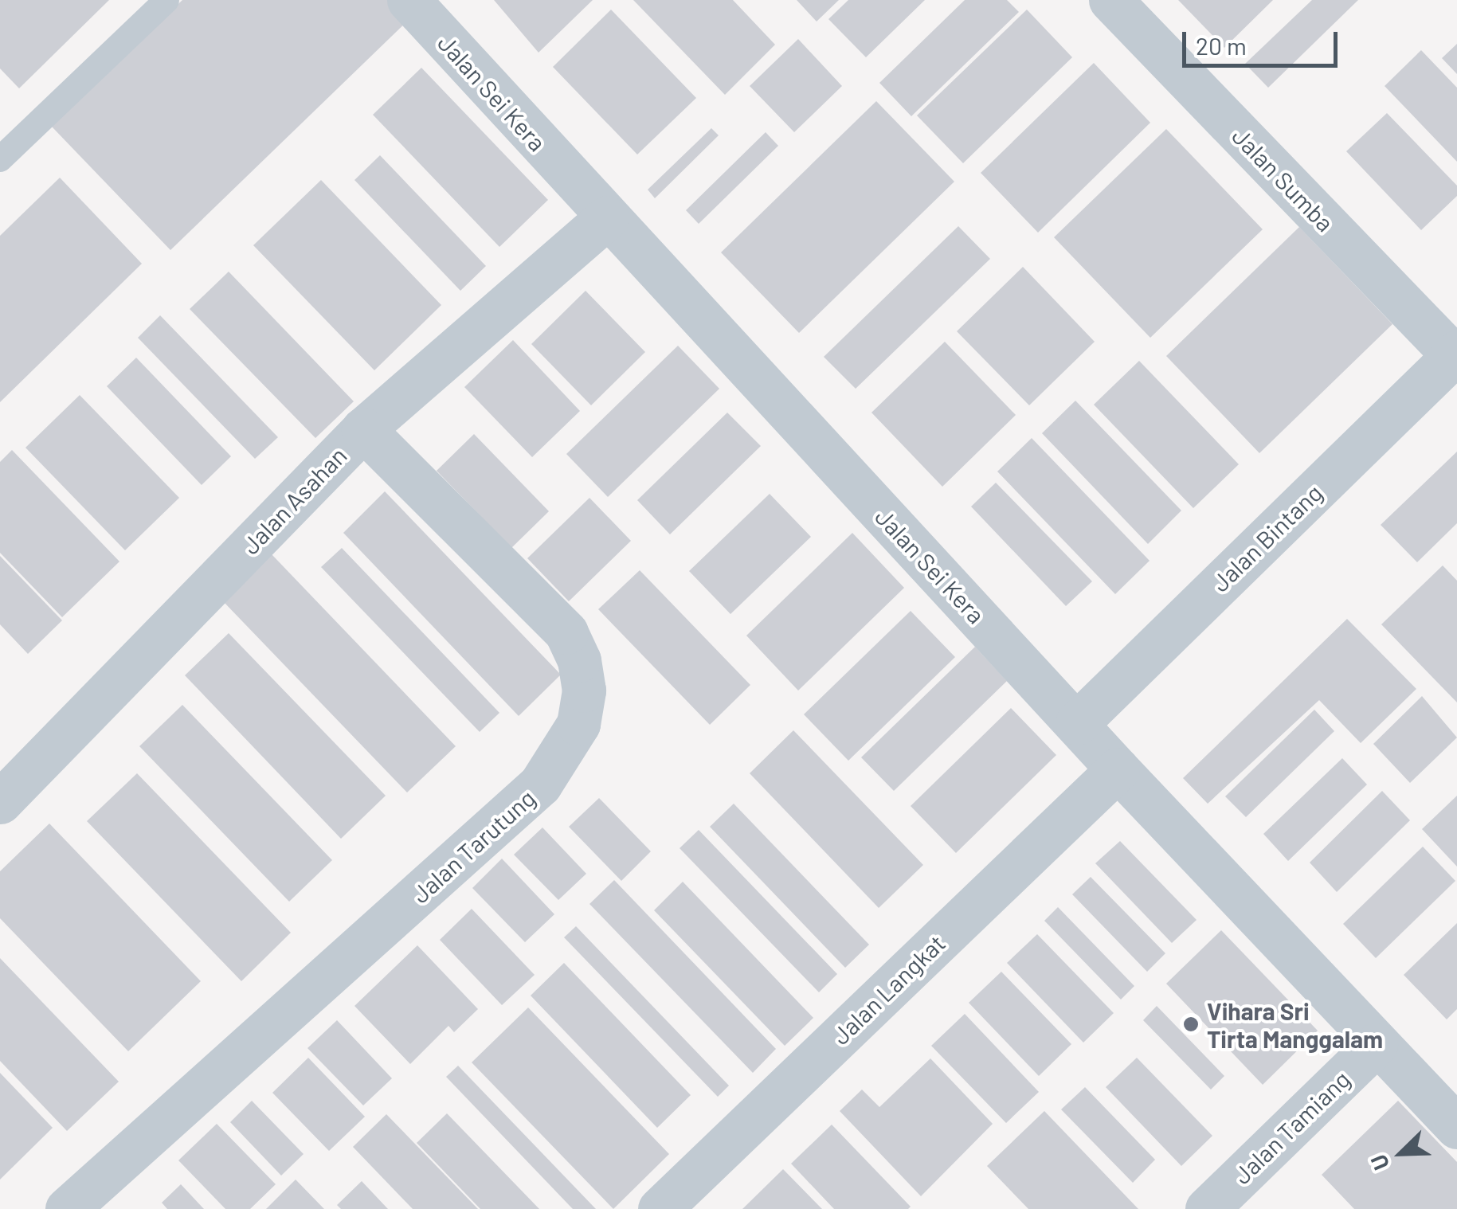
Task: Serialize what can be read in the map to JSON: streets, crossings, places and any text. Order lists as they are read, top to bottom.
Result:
{
  "streets": {
    "street": [
      "Jalan Sei Kera",
      "Jalan Sumba",
      "Jalan Asahan",
      "Jalan Bintang",
      "Jalan Tarutung",
      "Jalan Langkat",
      "Jalan Tamiang"
    ]
  },
  "crossings": [
    ["Jalan Sei Kera", "Jalan Asahan"],
    ["Jalan Sei Kera", "Jalan Bintang"],
    ["Jalan Sei Kera", "Jalan Langkat"],
    ["Jalan Sei Kera", "Jalan Tamiang"],
    ["Jalan Sumba", "Jalan Bintang"],
    ["Jalan Asahan", "Jalan Tarutung"]
  ],
  "places": ["Vihara Sri Tirta Manggalam"],
  "scale_bar": "20 m",
  "north": "bottom left"
}
